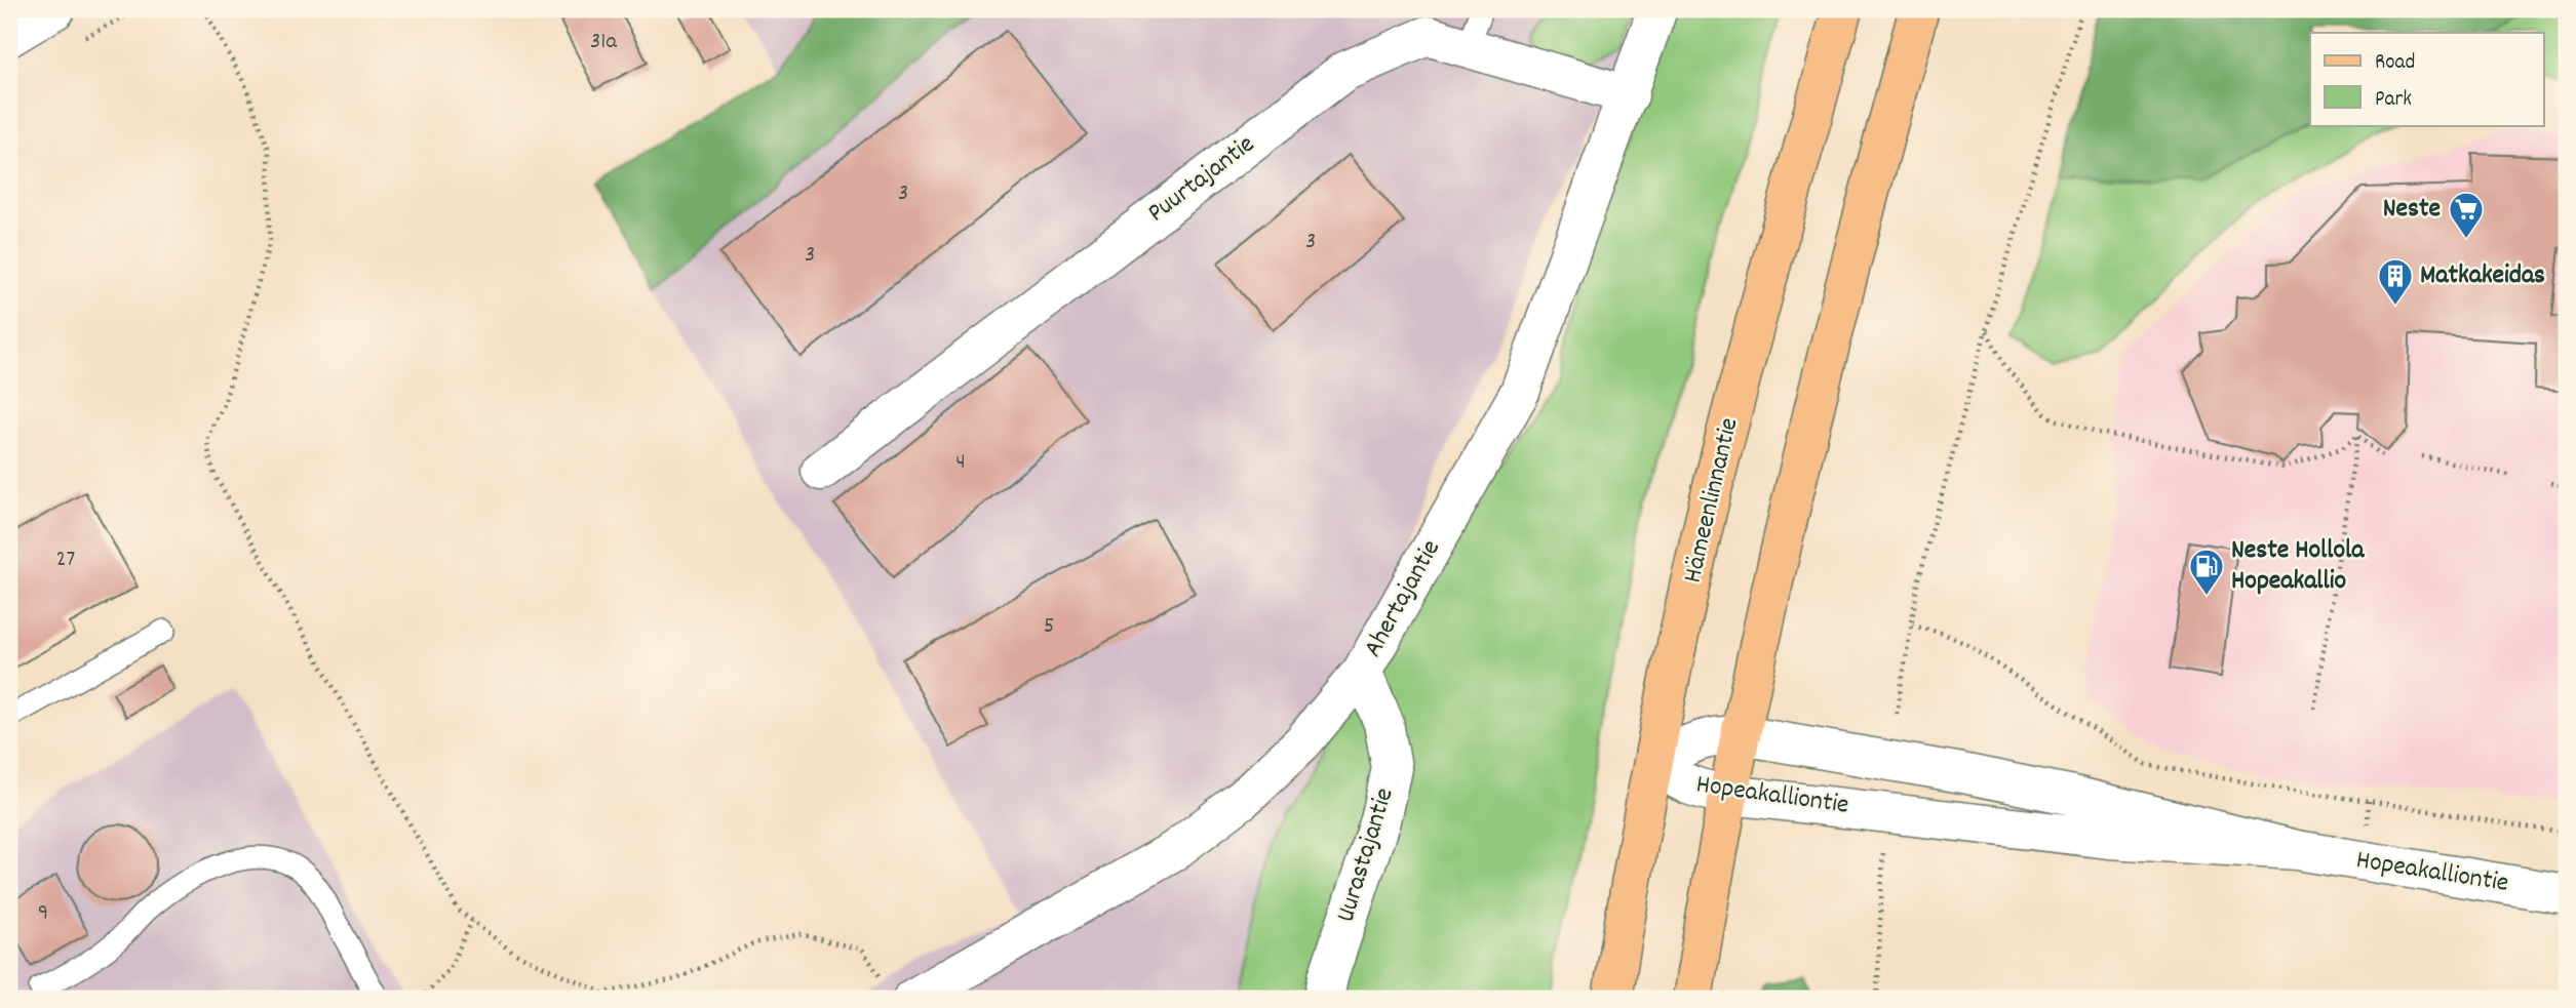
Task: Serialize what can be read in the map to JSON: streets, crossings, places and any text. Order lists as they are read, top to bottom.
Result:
{
  "streets": {
    "main road": ["Hämeenlinnantie"],
    "street": [
      "Puurtajantie",
      "Ahertajantie",
      "Hopeakalliontie",
      "Uurastajantie"
    ]
  },
  "crossings": [
    ["Puurtajantie", "Ahertajantie"],
    ["Hämeenlinnantie", "Hopeakalliontie"],
    ["Ahertajantie", "Uurastajantie"]
  ],
  "places": {
    "supermarket": ["Neste"],
    "building": ["Matkakeidas"],
    "fuel station": ["Neste Hollola Hopeakallio"]
  },
  "house_numbers": [
    "31a",
    "3",
    "3",
    "3",
    "4",
    "27",
    "5",
    "9"
  ],
  "legend": ["Road", "Park"]
}
